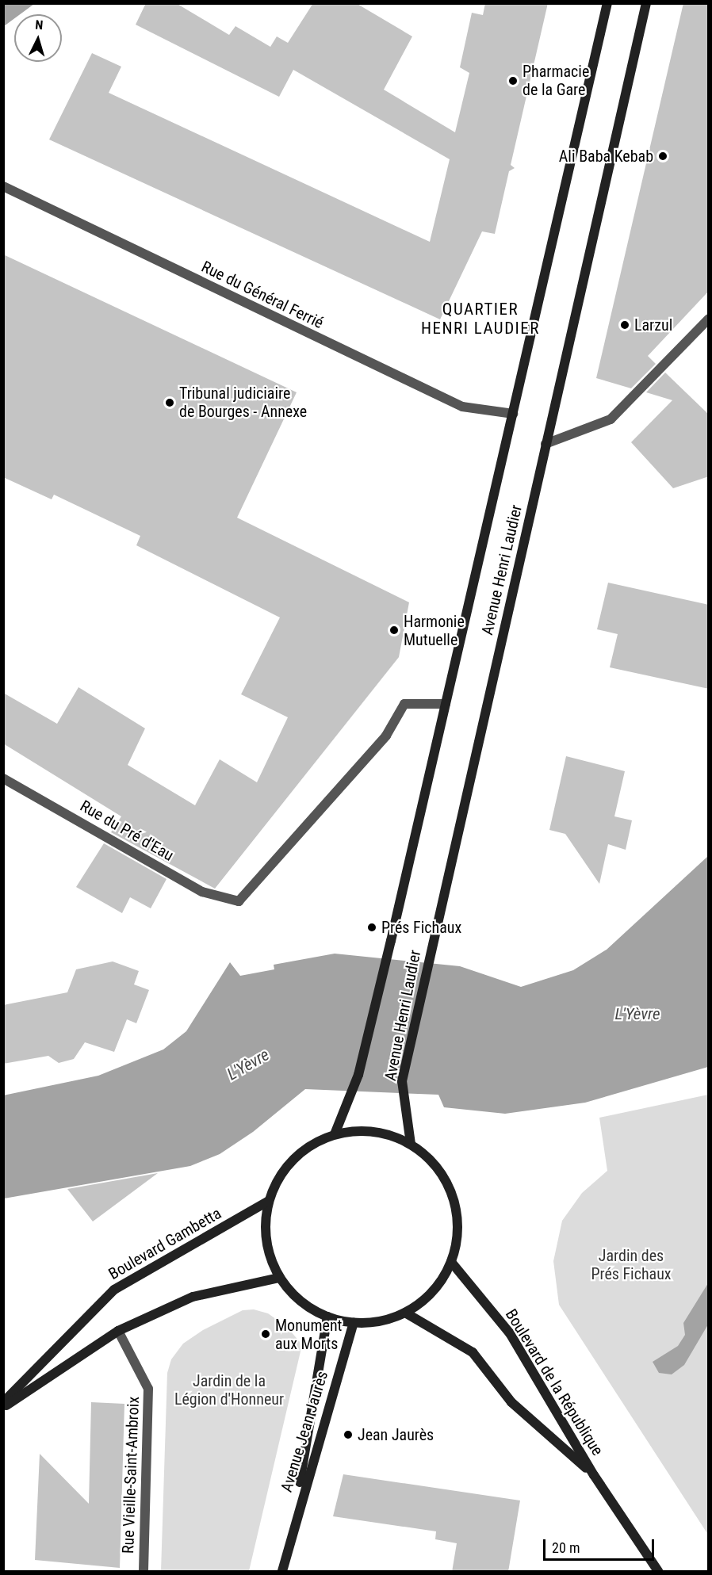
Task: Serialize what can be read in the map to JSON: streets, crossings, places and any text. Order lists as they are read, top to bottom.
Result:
{
  "streets": {
    "main road": [
      "Avenue Henri Laudier",
      "Boulevard Gambetta",
      "Boulevard de la République",
      "Avenue Jean Jaurès"
    ],
    "street": ["Rue du Général Ferrié", "Rue du Pré d'Eau", "Rue Vieille-Saint-Ambroix"]
  },
  "crossings": [
    ["Rue du Général Ferrié", "Avenue Henri Laudier"],
    ["Avenue Henri Laudier", "Rue du Pré d'Eau"]
  ],
  "districts": ["QUARTIER HENRI LAUDIER"],
  "water": ["L'Yèvre"],
  "parks": ["Jardin des Prés Fichaux", "Jardin de la Légion d'Honneur"],
  "places": [
    "Pharmacie de la Gare",
    "Ali Baba Kebab",
    "Larzul",
    "Tribunal judiciaire de Bourges - Annexe",
    "Harmonie Mutuelle",
    "Prés Fichaux",
    "Monument aux Morts",
    "Jean Jaurès"
  ],
  "scale_bar": "20 m",
  "north": "top"
}
